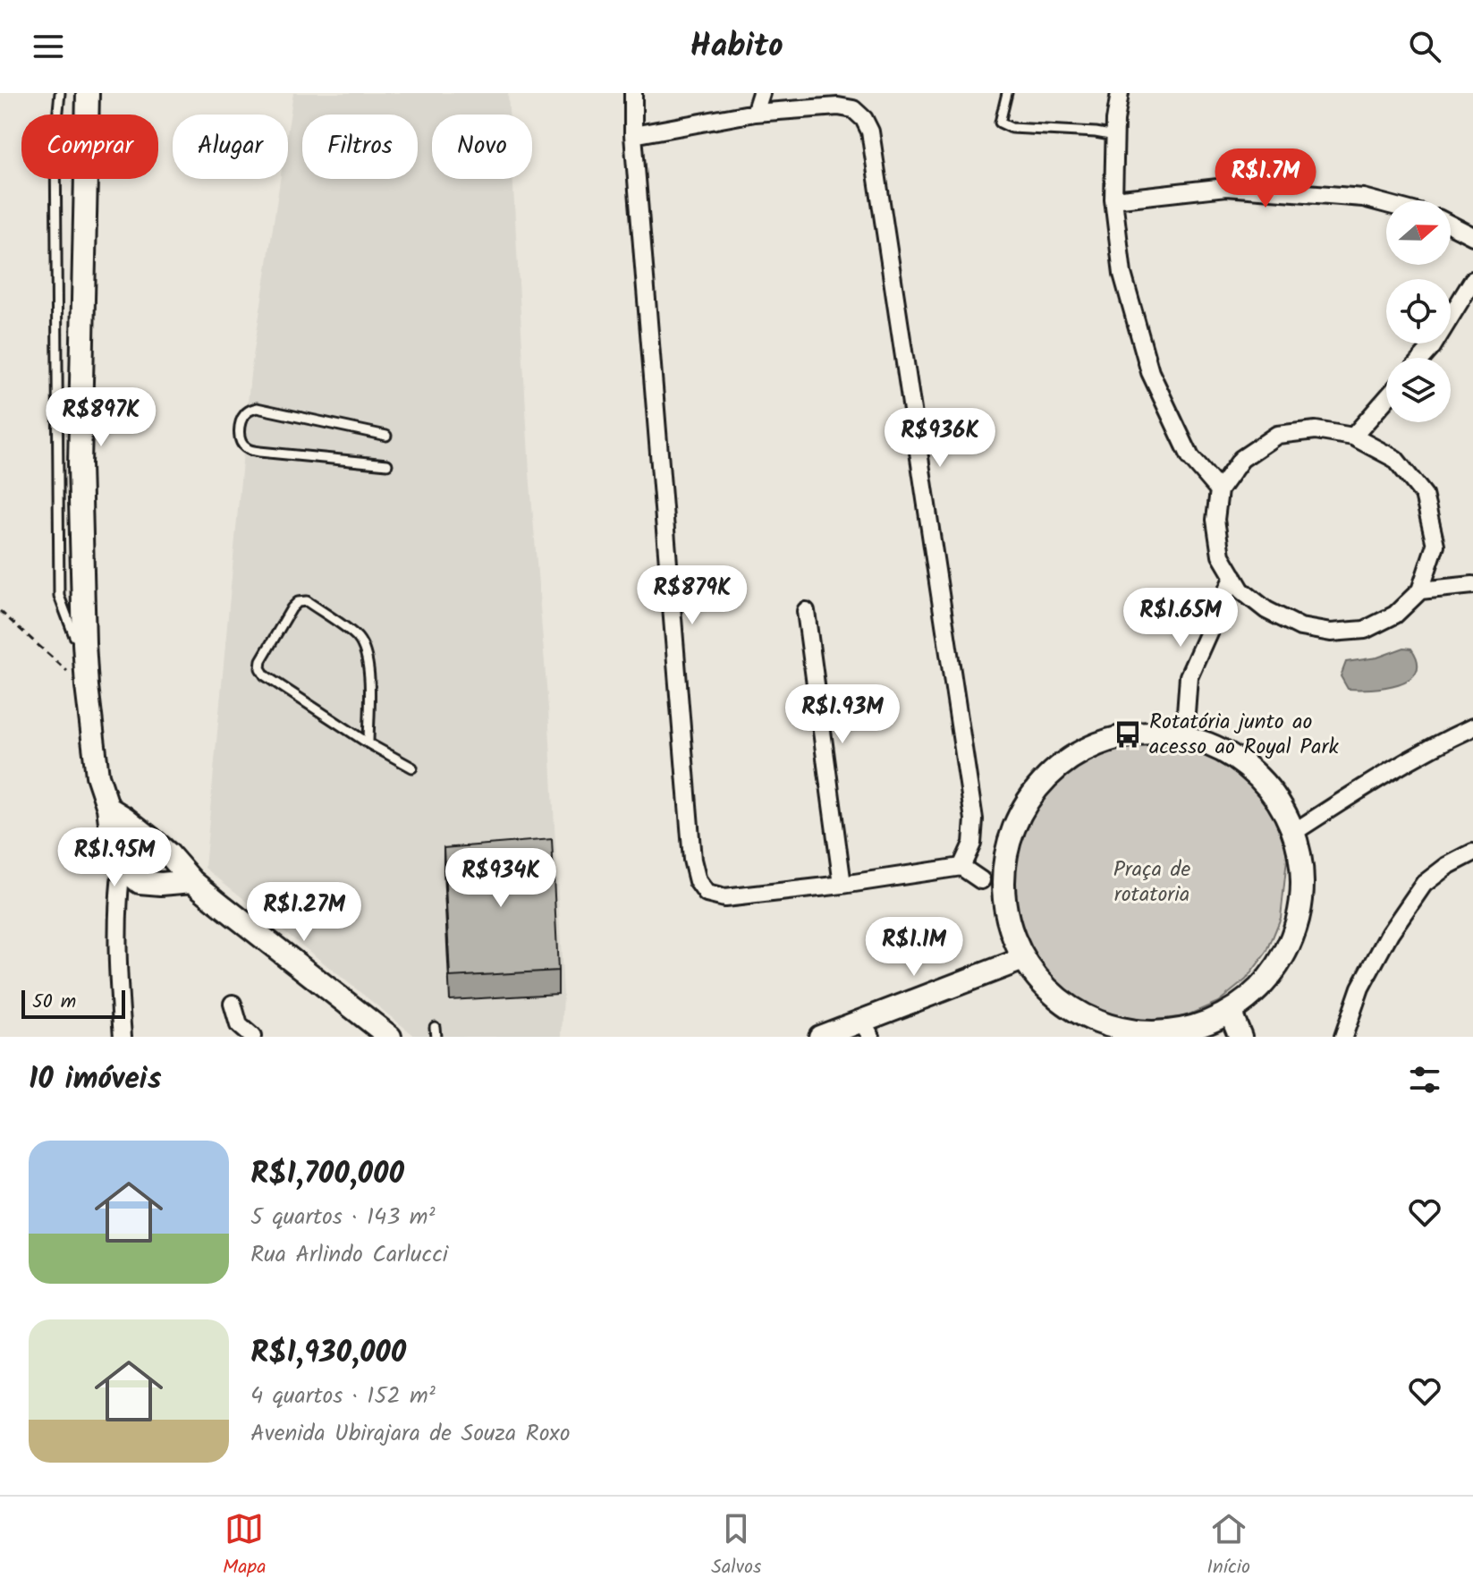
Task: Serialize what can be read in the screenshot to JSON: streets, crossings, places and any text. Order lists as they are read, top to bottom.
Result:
{
  "parks": ["Praça de rotatoria"],
  "places": {
    "bus stop": ["Rotatória junto ao acesso ao Royal Park"]
  },
  "scale_bar": "50 m",
  "north": "right",
  "page": {
    "header": "Habito",
    "chip": [
      "Comprar",
      "Alugar",
      "Filtros",
      "Novo"
    ],
    "price": [
      "R$1.7M",
      "R$897K",
      "R$936K",
      "R$879K",
      "R$1.65M",
      "R$1.93M",
      "R$1.95M",
      "R$934K",
      "R$1.27M",
      "R$1.1M"
    ],
    "scale": "50 m",
    "heading": "10 imóveis",
    "list": [
      {
        "name": "R$1,700,000",
        "note": "5 quartos · 143 m² · Rua Arlindo Carlucci"
      },
      {
        "name": "R$1,930,000",
        "note": "4 quartos · 152 m² · Avenida Ubirajara de Souza Roxo"
      }
    ],
    "tabs": ["Mapa", "Salvos", "Início"]
  }
}
